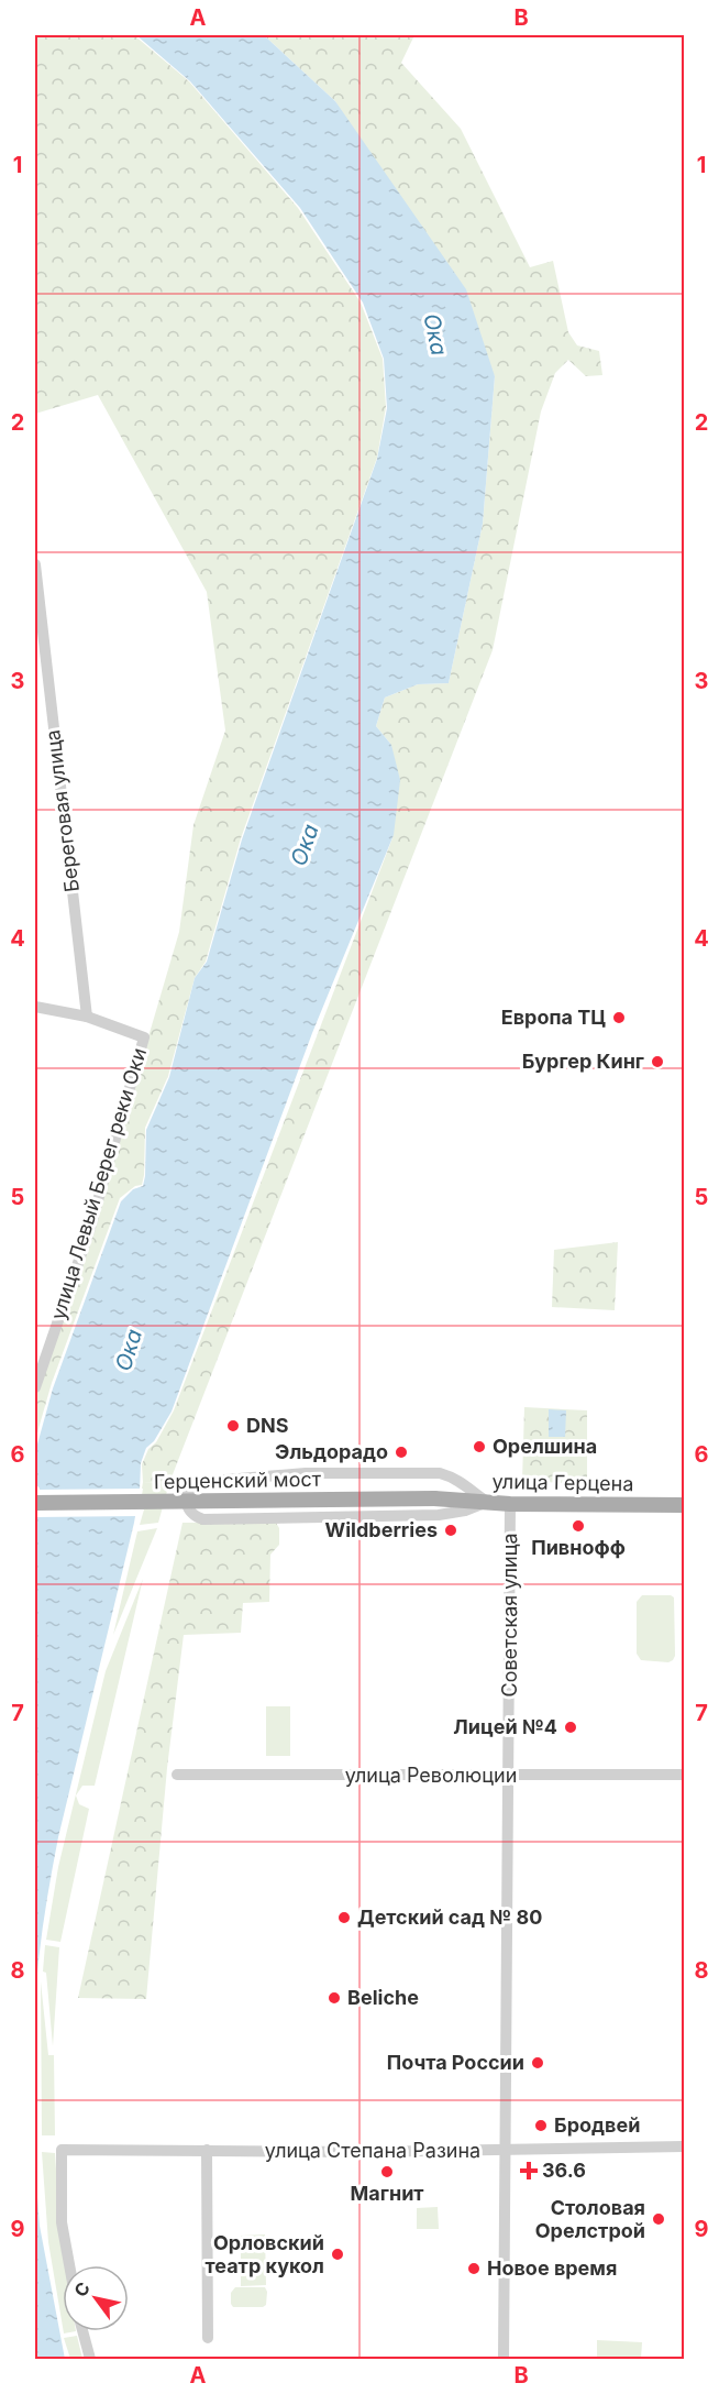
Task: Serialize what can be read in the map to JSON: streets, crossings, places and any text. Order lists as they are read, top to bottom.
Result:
{
  "streets": {
    "main road": ["Герценский мост", "улица Герцена"],
    "street": [
      "Береговая улица",
      "улица Левый Берег реки Оки",
      "Советская улица",
      "улица Революции",
      "улица Степана Разина"
    ]
  },
  "crossings": [
    ["Береговая улица", "улица Левый Берег реки Оки"],
    ["Герценский мост", "улица Герцена"],
    ["улица Герцена", "Советская улица"],
    ["Советская улица", "улица Революции"],
    ["Советская улица", "улица Степана Разина"]
  ],
  "water": ["Ока"],
  "places": {
    "other": [
      "Европа ТЦ",
      "Бургер Кинг",
      "DNS",
      "Орелшина",
      "Эльдорадо",
      "Пивнофф",
      "Wildberries",
      "Лицей №4",
      "Детский сад № 80",
      "Beliche",
      "Почта России",
      "Бродвей",
      "Магнит",
      "Столовая Орелстрой",
      "Орловский театр кукол",
      "Новое время"
    ],
    "health": ["36.6"]
  },
  "north": "top left",
  "grid": {
    "columns": ["A", "B"],
    "rows": [
      "1",
      "2",
      "3",
      "4",
      "5",
      "6",
      "7",
      "8",
      "9"
    ]
  }
}
